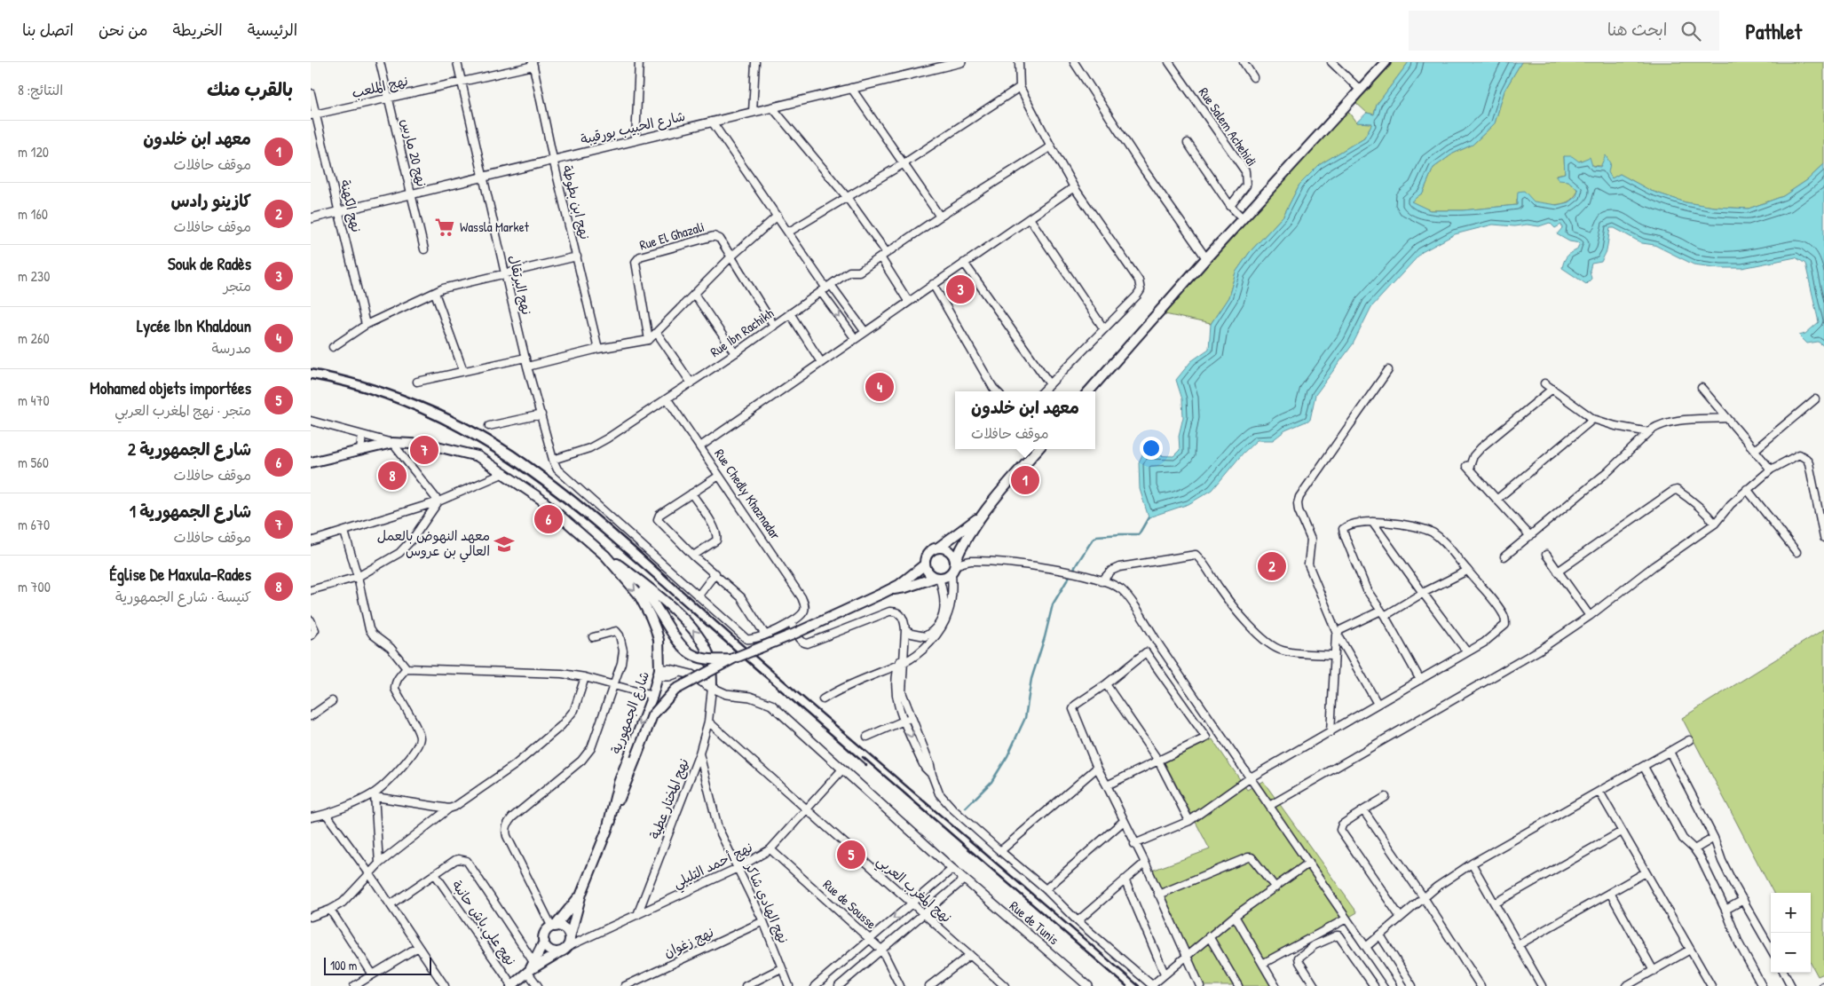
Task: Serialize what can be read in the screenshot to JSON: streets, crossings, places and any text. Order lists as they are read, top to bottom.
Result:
{
  "streets": {
    "main road": ["شارع الجمهورية"],
    "street": [
      "نهج الملعب",
      "Rue Salem Achehidi",
      "شارع الحبيب بورقيبة",
      "نهج 20 مارس",
      "نهج ابن بطوطة",
      "نهج الكهنة",
      "Rue El Ghazali",
      "نهج البرتقال",
      "Rue Ibn Rachikh",
      "Rue Chedly Khaznadar",
      "نهج المختار عطية",
      "نهج أحمد التليلي",
      "نهج المغرب العربي",
      "نهج الهادي شاكر",
      "Rue de Sousse",
      "نهج علي باش حانبة",
      "Rue de Tunis",
      "نهج زغوان"
    ]
  },
  "crossings": [
    ["نهج الملعب", "نهج 20 مارس"],
    ["نهج الملعب", "نهج ابن بطوطة"],
    ["نهج الملعب", "نهج الكهنة"],
    ["نهج الملعب", "نهج البرتقال"],
    ["شارع الحبيب بورقيبة", "نهج 20 مارس"],
    ["شارع الحبيب بورقيبة", "نهج ابن بطوطة"],
    ["شارع الحبيب بورقيبة", "نهج الكهنة"],
    ["شارع الحبيب بورقيبة", "نهج البرتقال"],
    ["Rue El Ghazali", "Rue Ibn Rachikh"],
    ["نهج البرتقال", "Rue Ibn Rachikh"],
    ["Rue Ibn Rachikh", "Rue Chedly Khaznadar"],
    ["شارع الجمهورية", "Rue de Tunis"],
    ["نهج المختار عطية", "نهج أحمد التليلي"],
    ["نهج المختار عطية", "نهج المغرب العربي"],
    ["نهج المختار عطية", "نهج الهادي شاكر"],
    ["نهج المختار عطية", "Rue de Tunis"],
    ["نهج أحمد التليلي", "نهج المغرب العربي"],
    ["نهج أحمد التليلي", "نهج الهادي شاكر"],
    ["نهج أحمد التليلي", "Rue de Sousse"],
    ["نهج أحمد التليلي", "Rue de Tunis"],
    ["نهج الهادي شاكر", "نهج زغوان"]
  ],
  "one_way": ["شارع الجمهورية"],
  "places": {
    "supermarket": ["Wassla Market"],
    "school or university": ["معهد النهوض بالعمل العالي بن عروس"]
  },
  "scale_bar": "100 m",
  "page": {
    "header": "Pathlet",
    "search": "ابحث هنا",
    "nav": [
      "الرئيسية",
      "الخريطة",
      "من نحن",
      "اتصل بنا"
    ],
    "heading": ["بالقرب منك", "النتائج: 8"],
    "list": [
      {
        "mark": "1",
        "name": "معهد ابن خلدون",
        "note": "موقف حافلات",
        "value": "120 m"
      },
      {
        "mark": "2",
        "name": "كازينو رادس",
        "note": "موقف حافلات",
        "value": "160 m"
      },
      {
        "mark": "3",
        "name": "Souk de Radès",
        "note": "متجر",
        "value": "230 m"
      },
      {
        "mark": "4",
        "name": "Lycée Ibn Khaldoun",
        "note": "مدرسة",
        "value": "260 m"
      },
      {
        "mark": "5",
        "name": "Mohamed objets importées",
        "note": "متجر · نهج المغرب العربي",
        "value": "470 m"
      },
      {
        "mark": "6",
        "name": "شارع الجمهورية 2",
        "note": "موقف حافلات",
        "value": "560 m"
      },
      {
        "mark": "7",
        "name": "شارع الجمهورية 1",
        "note": "موقف حافلات",
        "value": "670 m"
      },
      {
        "mark": "8",
        "name": "Église De Maxula-Rades",
        "note": "كنيسة · شارع الجمهورية",
        "value": "700 m"
      }
    ],
    "pins": [
      "3",
      "4",
      "7",
      "8",
      "1",
      "6",
      "2",
      "5"
    ],
    "popup": ["معهد ابن خلدون", "موقف حافلات"],
    "map_buttons": ["+", "−"],
    "scale": "100 m"
  }
}
